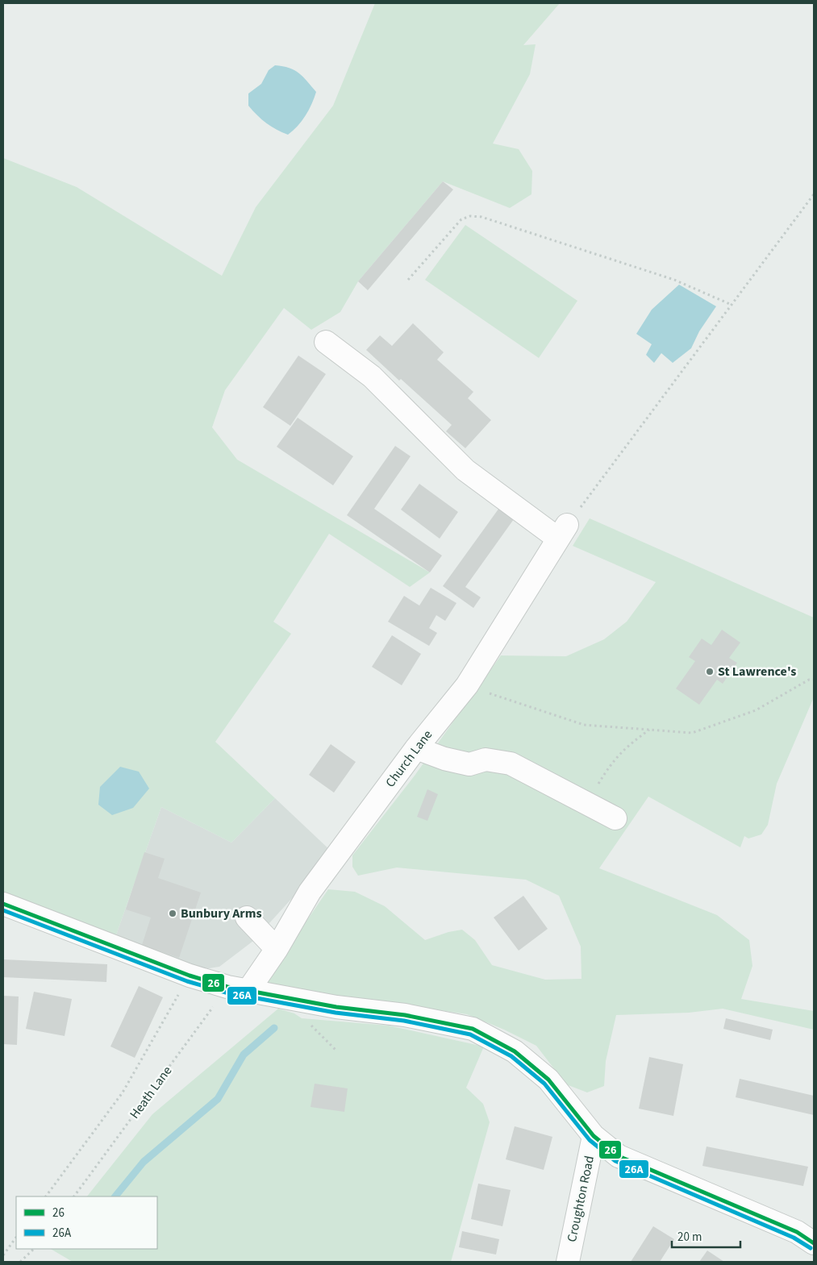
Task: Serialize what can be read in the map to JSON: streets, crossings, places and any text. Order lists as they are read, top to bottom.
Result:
{
  "streets": {
    "street": ["Church Lane", "Croughton Road"],
    "path": ["Heath Lane"]
  },
  "crossings": [
    ["Church Lane", "Heath Lane"]
  ],
  "places": ["St Lawrence's", "Bunbury Arms"],
  "lines": ["transit line 26", "transit line 26A"],
  "legend": ["26", "26A"],
  "scale_bar": "20 m"
}
